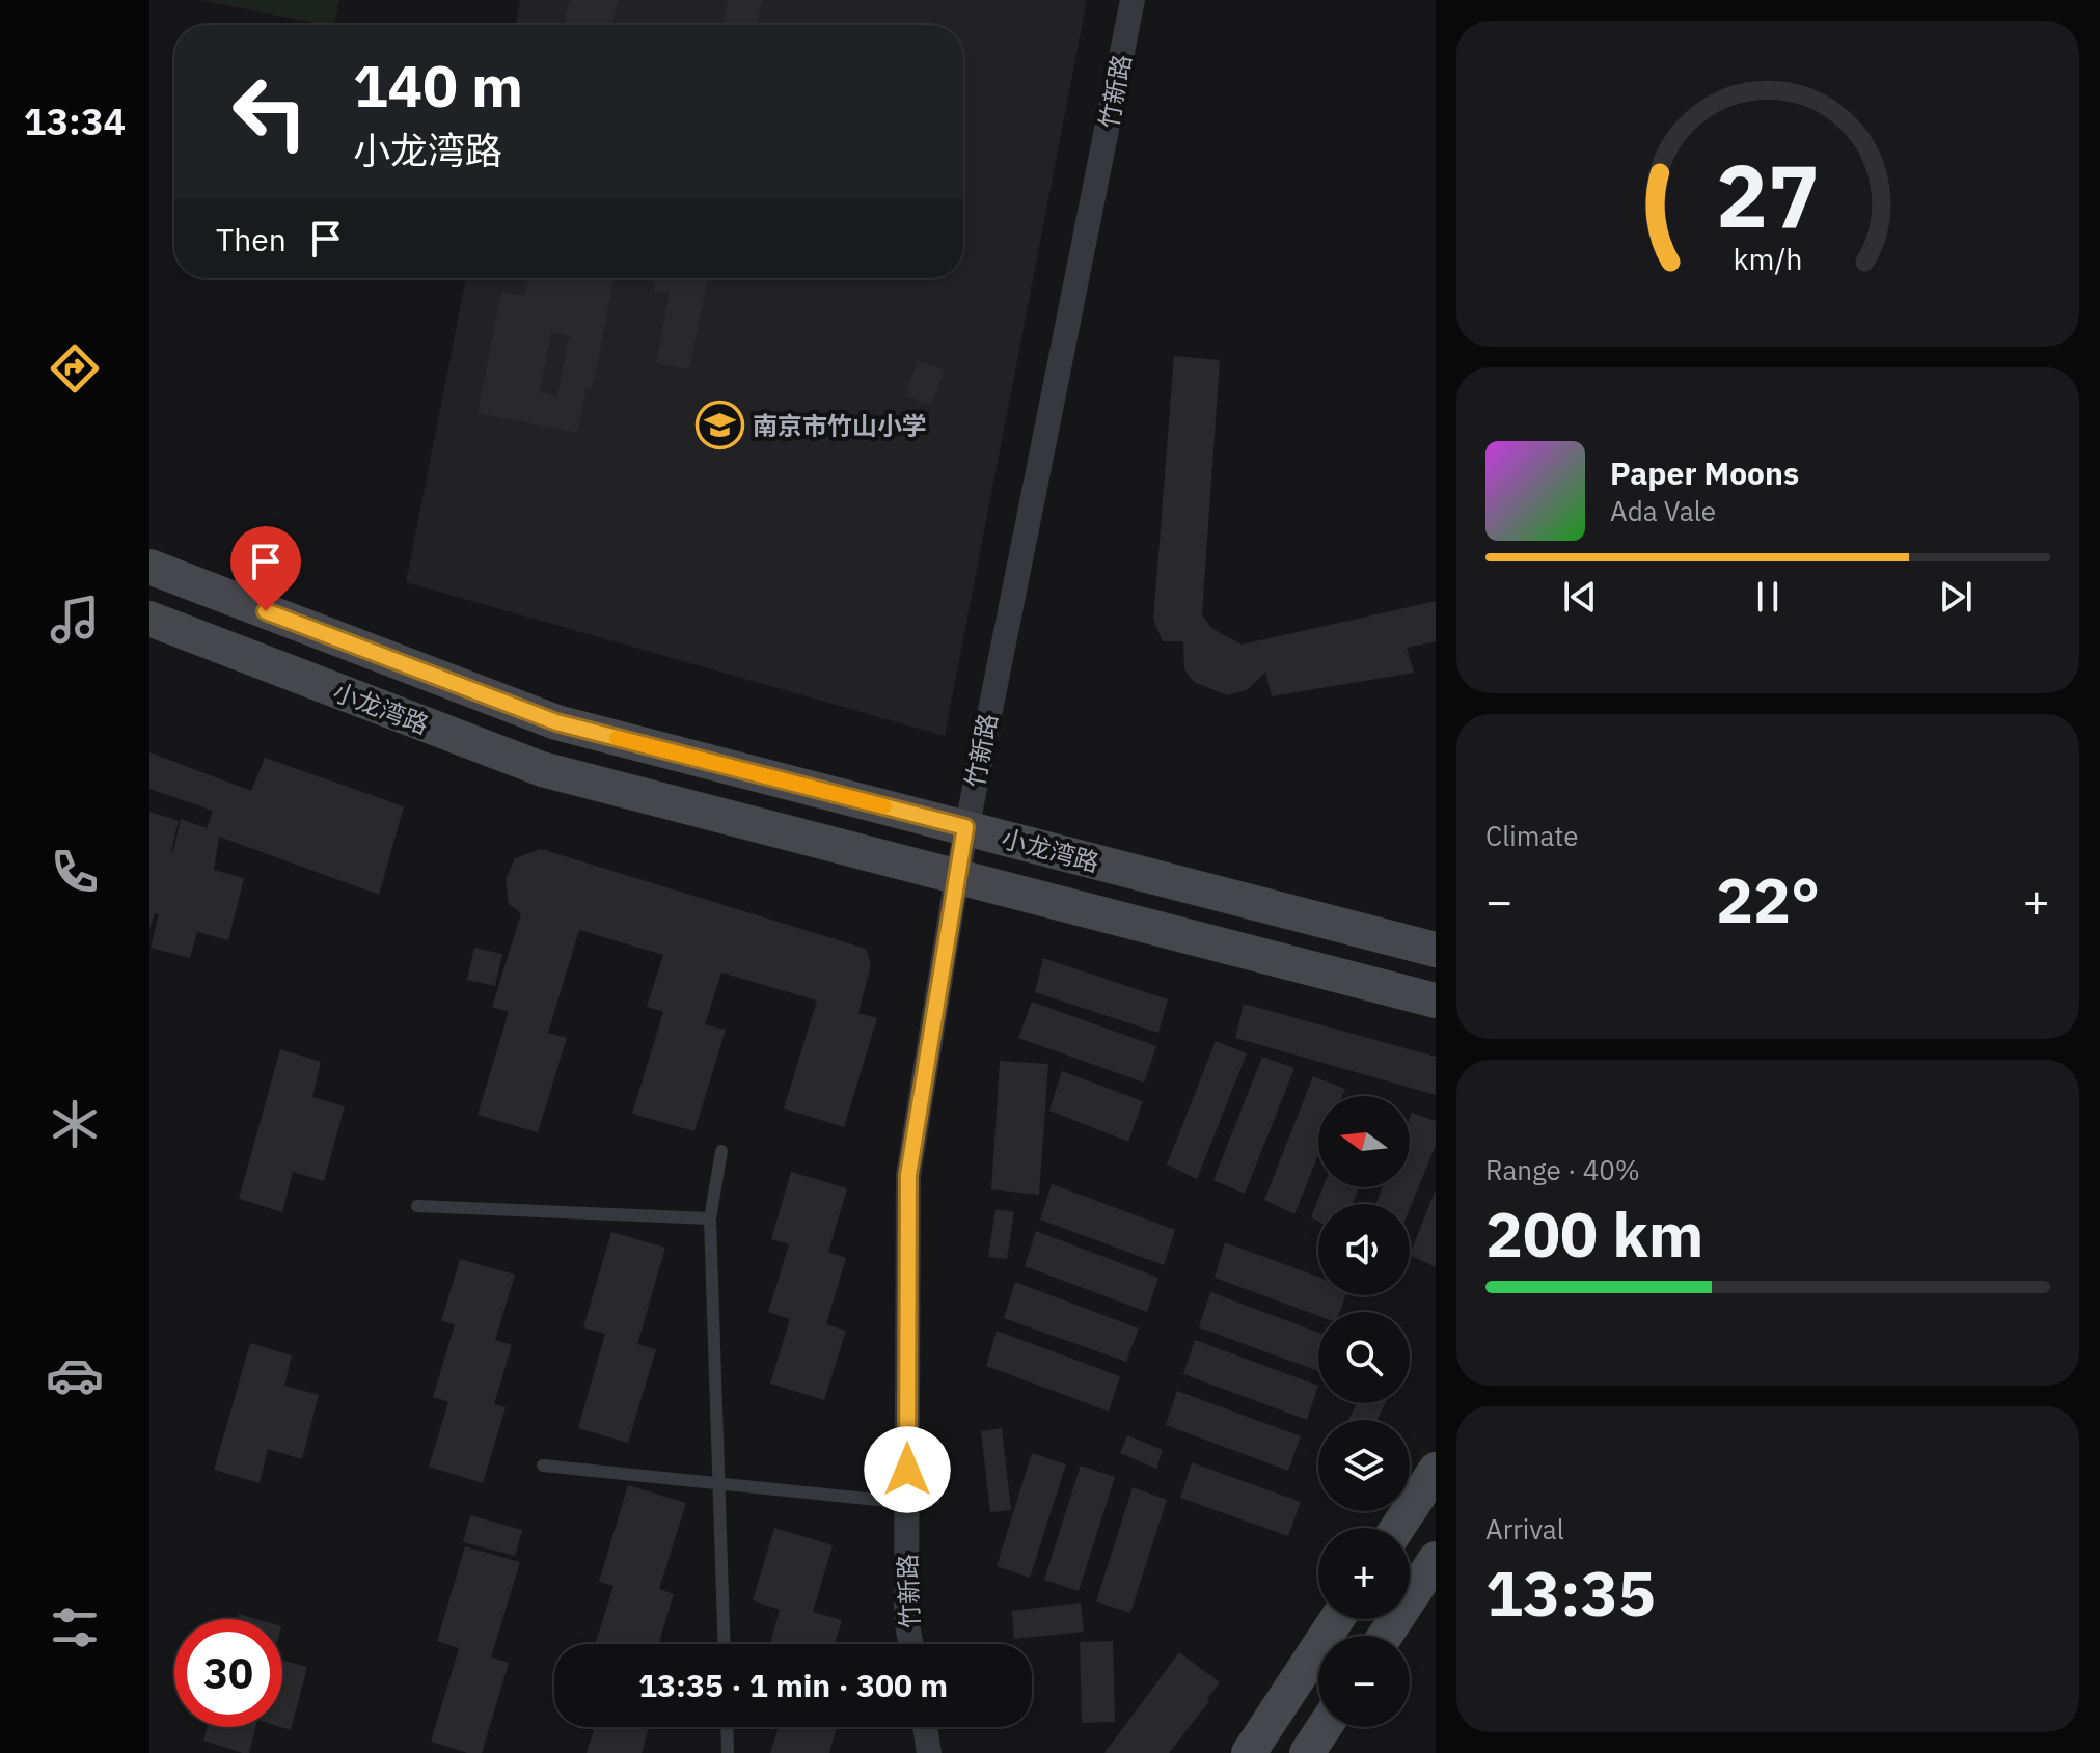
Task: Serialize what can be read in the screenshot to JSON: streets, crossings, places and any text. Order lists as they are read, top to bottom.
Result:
{
  "streets": {
    "main road": ["小龙湾路"],
    "street": ["竹新路"]
  },
  "crossings": [
    ["竹新路", "小龙湾路"]
  ],
  "places": {
    "school or university": ["南京市竹山小学"]
  },
  "north": "left",
  "page": {
    "tabs": "13:34",
    "turn": ["140 m", "小龙湾路"],
    "then": "Then",
    "song": ["Paper Moons", "Ada Vale"],
    "tile": [
      "Climate",
      ["Range · 40%", "200 km"],
      ["Arrival", "13:35"]
    ],
    "heat": ["−", "22°", "+"],
    "map_buttons": ["+", "−"],
    "limit": "30",
    "trip": "13:35 · 1 min · 300 m",
    "gauge": ["27", "km/h"]
  }
}
